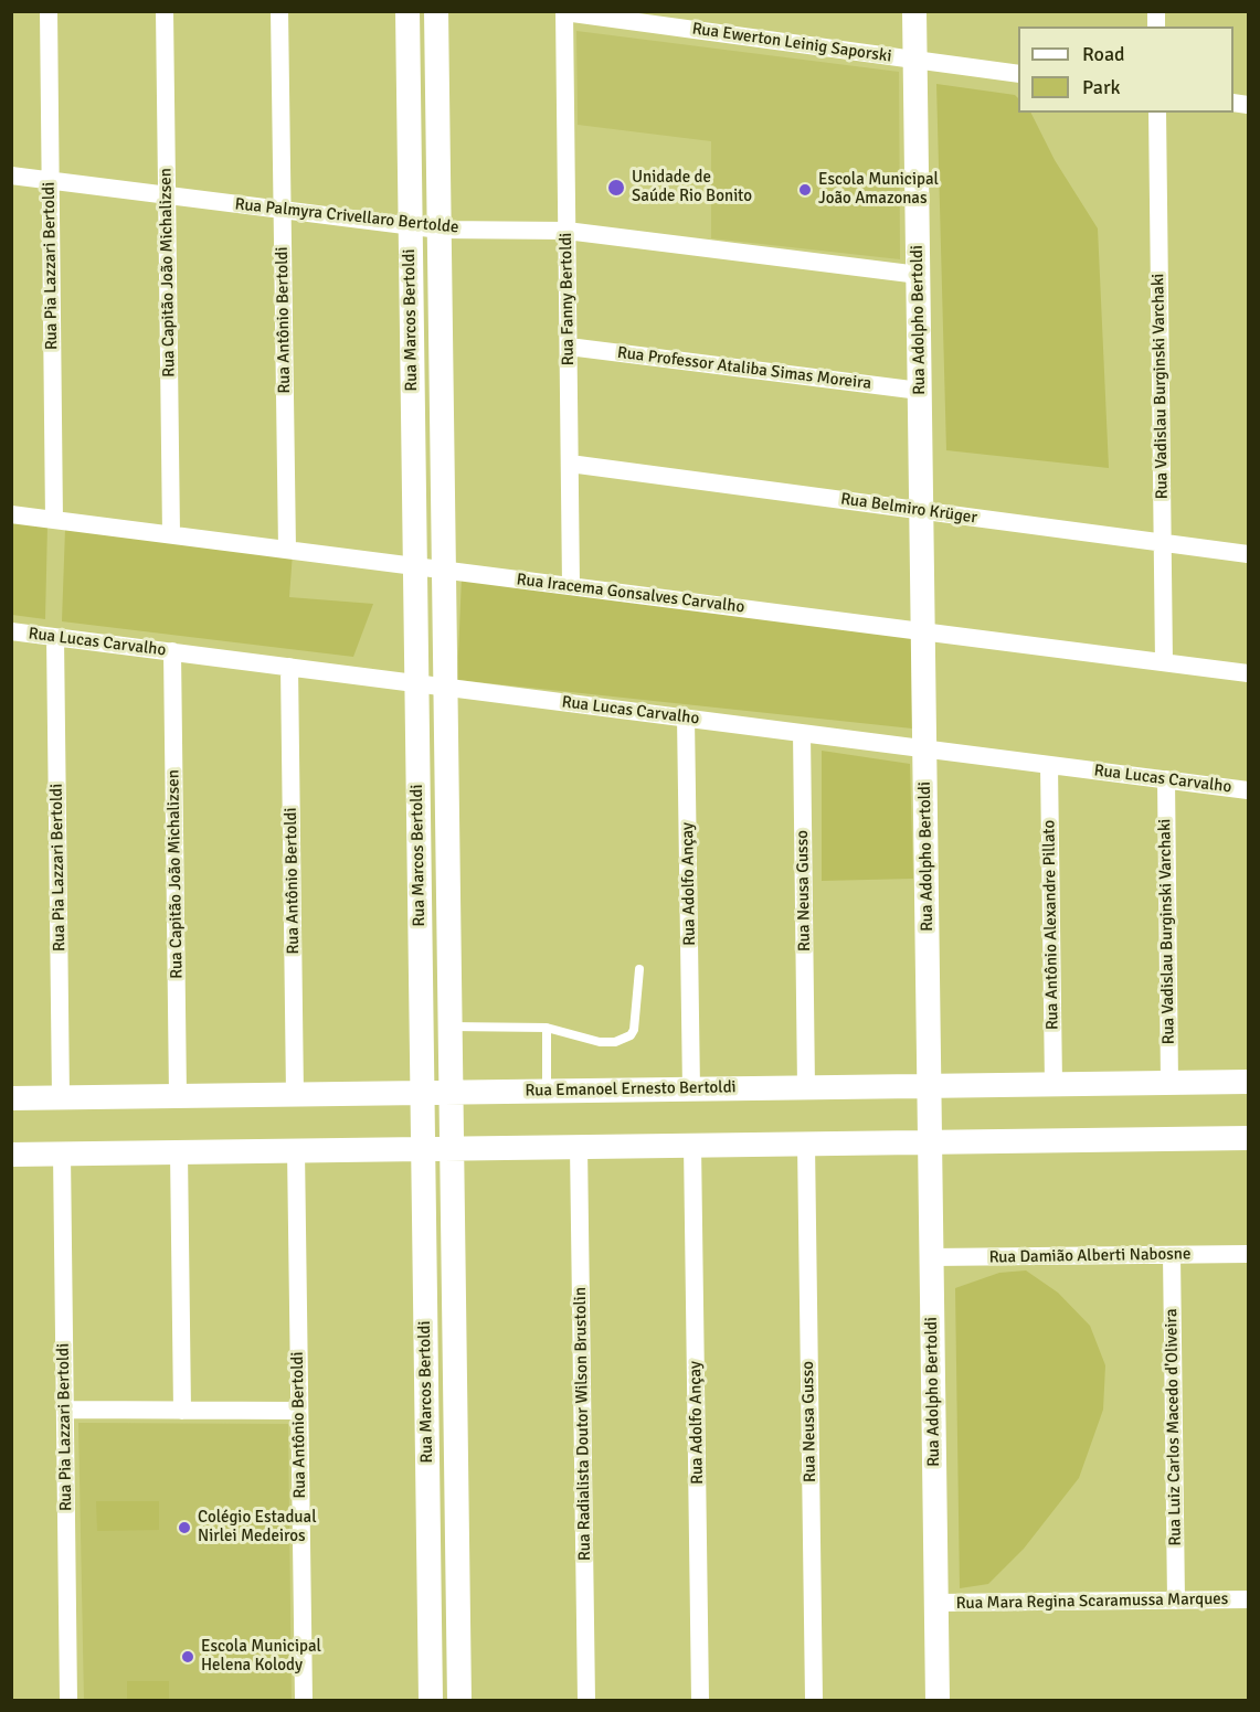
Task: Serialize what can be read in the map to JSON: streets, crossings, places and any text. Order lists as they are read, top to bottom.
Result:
{
  "streets": {
    "street": [
      "Rua Ewerton Leinig Saporski",
      "Rua Palmyra Crivellaro Bertolde",
      "Rua Pia Lazzari Bertoldi",
      "Rua Capitão João Michalizsen",
      "Rua Fanny Bertoldi",
      "Rua Antônio Bertoldi",
      "Rua Marcos Bertoldi",
      "Rua Adolpho Bertoldi",
      "Rua Professor Ataliba Simas Moreira",
      "Rua Vadislau Burginski Varchaki",
      "Rua Belmiro Krüger",
      "Rua Iracema Gonsalves Carvalho",
      "Rua Lucas Carvalho",
      "Rua Adolfo Ançay",
      "Rua Neusa Gusso",
      "Rua Antônio Alexandre Pillato",
      "Rua Emanoel Ernesto Bertoldi",
      "Rua Damião Alberti Nabosne",
      "Rua Radialista Doutor Wilson Brustolin",
      "Rua Luiz Carlos Macedo d'Oliveira",
      "Rua Mara Regina Scaramussa Marques"
    ]
  },
  "crossings": [
    ["Rua Ewerton Leinig Saporski", "Rua Fanny Bertoldi"],
    ["Rua Ewerton Leinig Saporski", "Rua Adolpho Bertoldi"],
    ["Rua Palmyra Crivellaro Bertolde", "Rua Pia Lazzari Bertoldi"],
    ["Rua Palmyra Crivellaro Bertolde", "Rua Capitão João Michalizsen"],
    ["Rua Palmyra Crivellaro Bertolde", "Rua Fanny Bertoldi"],
    ["Rua Palmyra Crivellaro Bertolde", "Rua Antônio Bertoldi"],
    ["Rua Palmyra Crivellaro Bertolde", "Rua Marcos Bertoldi"],
    ["Rua Palmyra Crivellaro Bertolde", "Rua Adolpho Bertoldi"],
    ["Rua Pia Lazzari Bertoldi", "Rua Iracema Gonsalves Carvalho"],
    ["Rua Pia Lazzari Bertoldi", "Rua Lucas Carvalho"],
    ["Rua Pia Lazzari Bertoldi", "Rua Emanoel Ernesto Bertoldi"],
    ["Rua Capitão João Michalizsen", "Rua Iracema Gonsalves Carvalho"],
    ["Rua Capitão João Michalizsen", "Rua Lucas Carvalho"],
    ["Rua Capitão João Michalizsen", "Rua Emanoel Ernesto Bertoldi"],
    ["Rua Fanny Bertoldi", "Rua Professor Ataliba Simas Moreira"],
    ["Rua Fanny Bertoldi", "Rua Belmiro Krüger"],
    ["Rua Fanny Bertoldi", "Rua Iracema Gonsalves Carvalho"],
    ["Rua Antônio Bertoldi", "Rua Iracema Gonsalves Carvalho"],
    ["Rua Antônio Bertoldi", "Rua Lucas Carvalho"],
    ["Rua Antônio Bertoldi", "Rua Emanoel Ernesto Bertoldi"],
    ["Rua Marcos Bertoldi", "Rua Iracema Gonsalves Carvalho"],
    ["Rua Marcos Bertoldi", "Rua Lucas Carvalho"],
    ["Rua Marcos Bertoldi", "Rua Emanoel Ernesto Bertoldi"],
    ["Rua Adolpho Bertoldi", "Rua Professor Ataliba Simas Moreira"],
    ["Rua Adolpho Bertoldi", "Rua Belmiro Krüger"],
    ["Rua Adolpho Bertoldi", "Rua Iracema Gonsalves Carvalho"],
    ["Rua Adolpho Bertoldi", "Rua Lucas Carvalho"],
    ["Rua Adolpho Bertoldi", "Rua Emanoel Ernesto Bertoldi"],
    ["Rua Adolpho Bertoldi", "Rua Damião Alberti Nabosne"],
    ["Rua Adolpho Bertoldi", "Rua Mara Regina Scaramussa Marques"],
    ["Rua Vadislau Burginski Varchaki", "Rua Belmiro Krüger"],
    ["Rua Vadislau Burginski Varchaki", "Rua Iracema Gonsalves Carvalho"],
    ["Rua Vadislau Burginski Varchaki", "Rua Lucas Carvalho"],
    ["Rua Vadislau Burginski Varchaki", "Rua Emanoel Ernesto Bertoldi"],
    ["Rua Lucas Carvalho", "Rua Adolfo Ançay"],
    ["Rua Lucas Carvalho", "Rua Neusa Gusso"],
    ["Rua Lucas Carvalho", "Rua Antônio Alexandre Pillato"],
    ["Rua Adolfo Ançay", "Rua Emanoel Ernesto Bertoldi"],
    ["Rua Neusa Gusso", "Rua Emanoel Ernesto Bertoldi"],
    ["Rua Antônio Alexandre Pillato", "Rua Emanoel Ernesto Bertoldi"],
    ["Rua Damião Alberti Nabosne", "Rua Luiz Carlos Macedo d'Oliveira"],
    ["Rua Luiz Carlos Macedo d'Oliveira", "Rua Mara Regina Scaramussa Marques"]
  ],
  "places": [
    "Unidade de Saúde Rio Bonito",
    "Escola Municipal João Amazonas",
    "Colégio Estadual Nirlei Medeiros",
    "Escola Municipal Helena Kolody"
  ],
  "legend": ["Road", "Park"]
}
